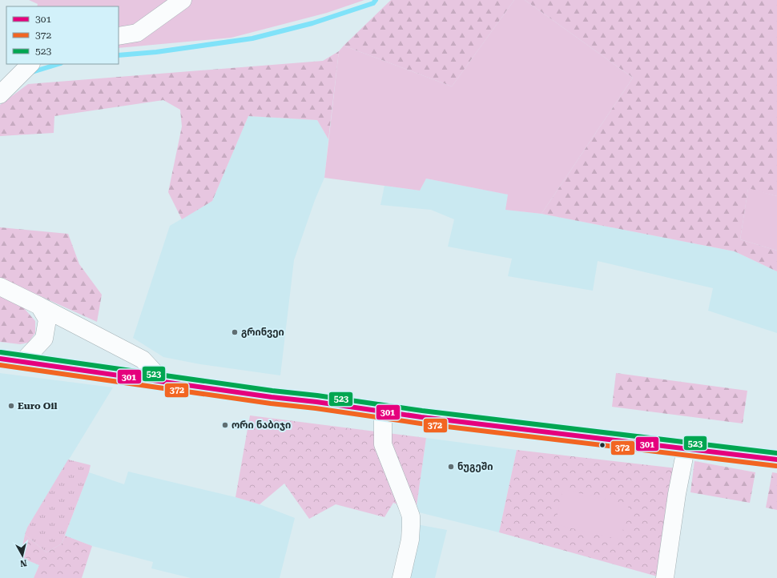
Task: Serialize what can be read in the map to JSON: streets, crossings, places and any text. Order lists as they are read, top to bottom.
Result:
{
  "places": [
    "გრინვეი",
    "Euro Oil",
    "ორი ნაბიჯი",
    "ნუგეში"
  ],
  "lines": ["transit line 523", "transit line 301", "transit line 372"],
  "legend": ["301", "372", "523"],
  "north": "bottom"
}
